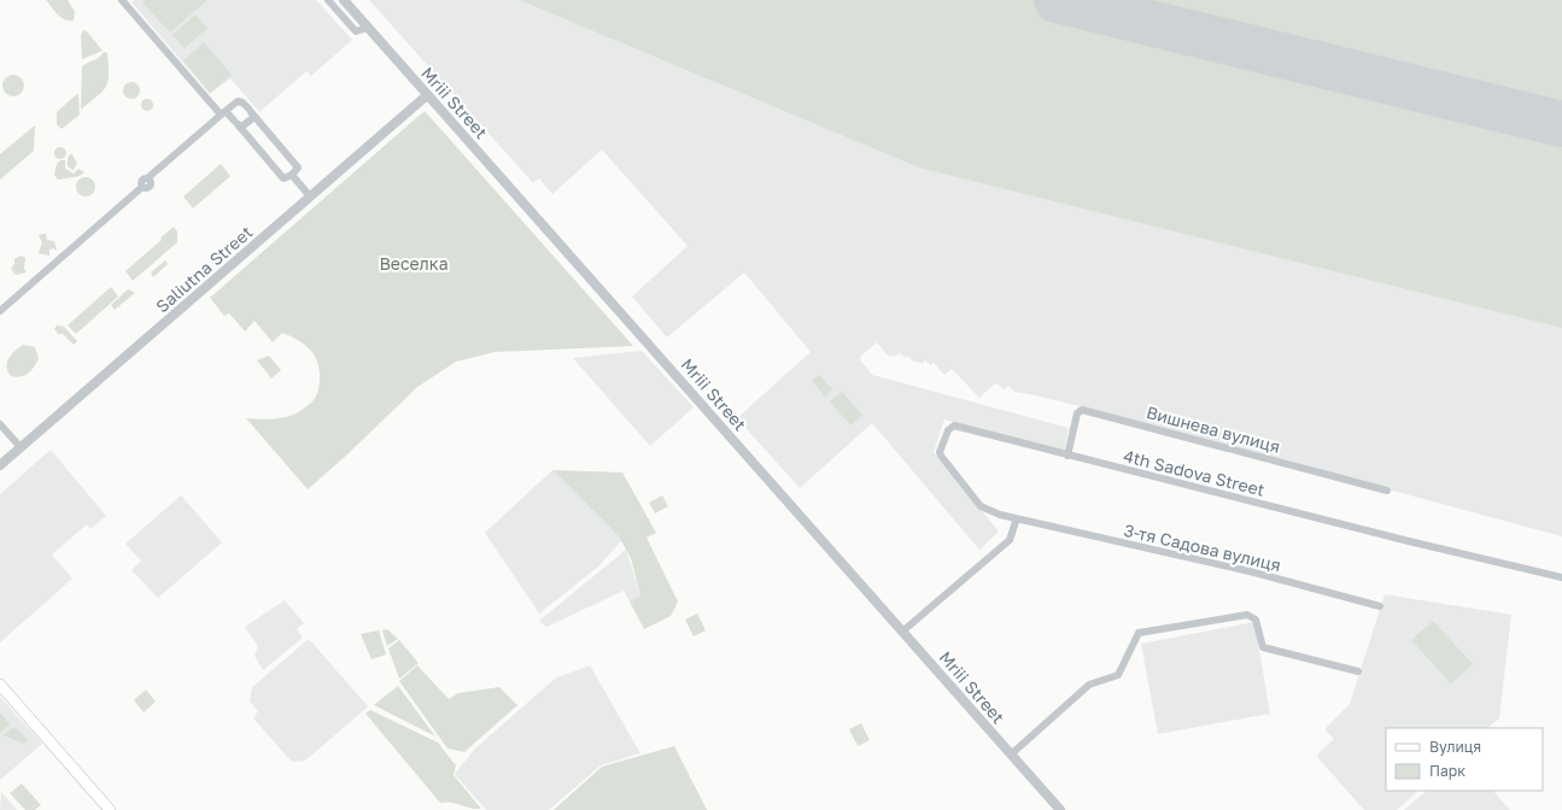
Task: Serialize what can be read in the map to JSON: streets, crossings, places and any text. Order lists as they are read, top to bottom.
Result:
{
  "streets": {
    "street": [
      "Mriii Street",
      "Saliutna Street",
      "Вишнева вулиця",
      "4th Sadova Street",
      "3-тя Садова вулиця"
    ]
  },
  "crossings": [
    ["Mriii Street", "Saliutna Street"],
    ["Вишнева вулиця", "4th Sadova Street"],
    ["4th Sadova Street", "3-тя Садова вулиця"]
  ],
  "parks": ["Веселка"],
  "legend": ["Вулиця", "Парк"]
}
